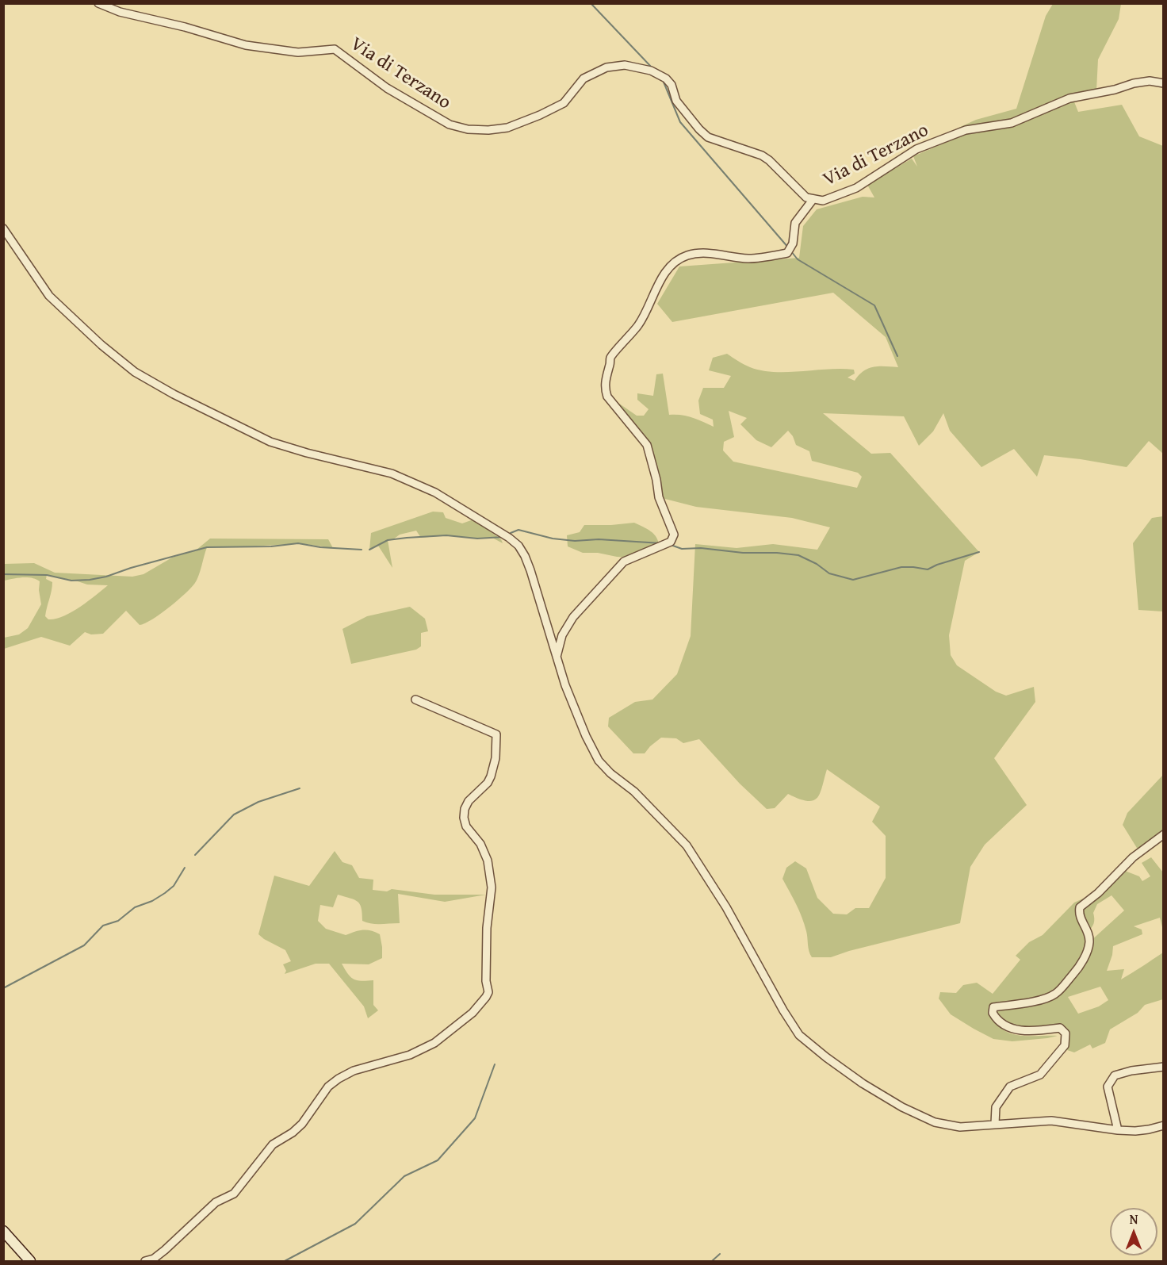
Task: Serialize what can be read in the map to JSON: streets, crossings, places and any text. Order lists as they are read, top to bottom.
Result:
{
  "streets": {
    "street": ["Via di Terzano"]
  },
  "north": "top"
}
